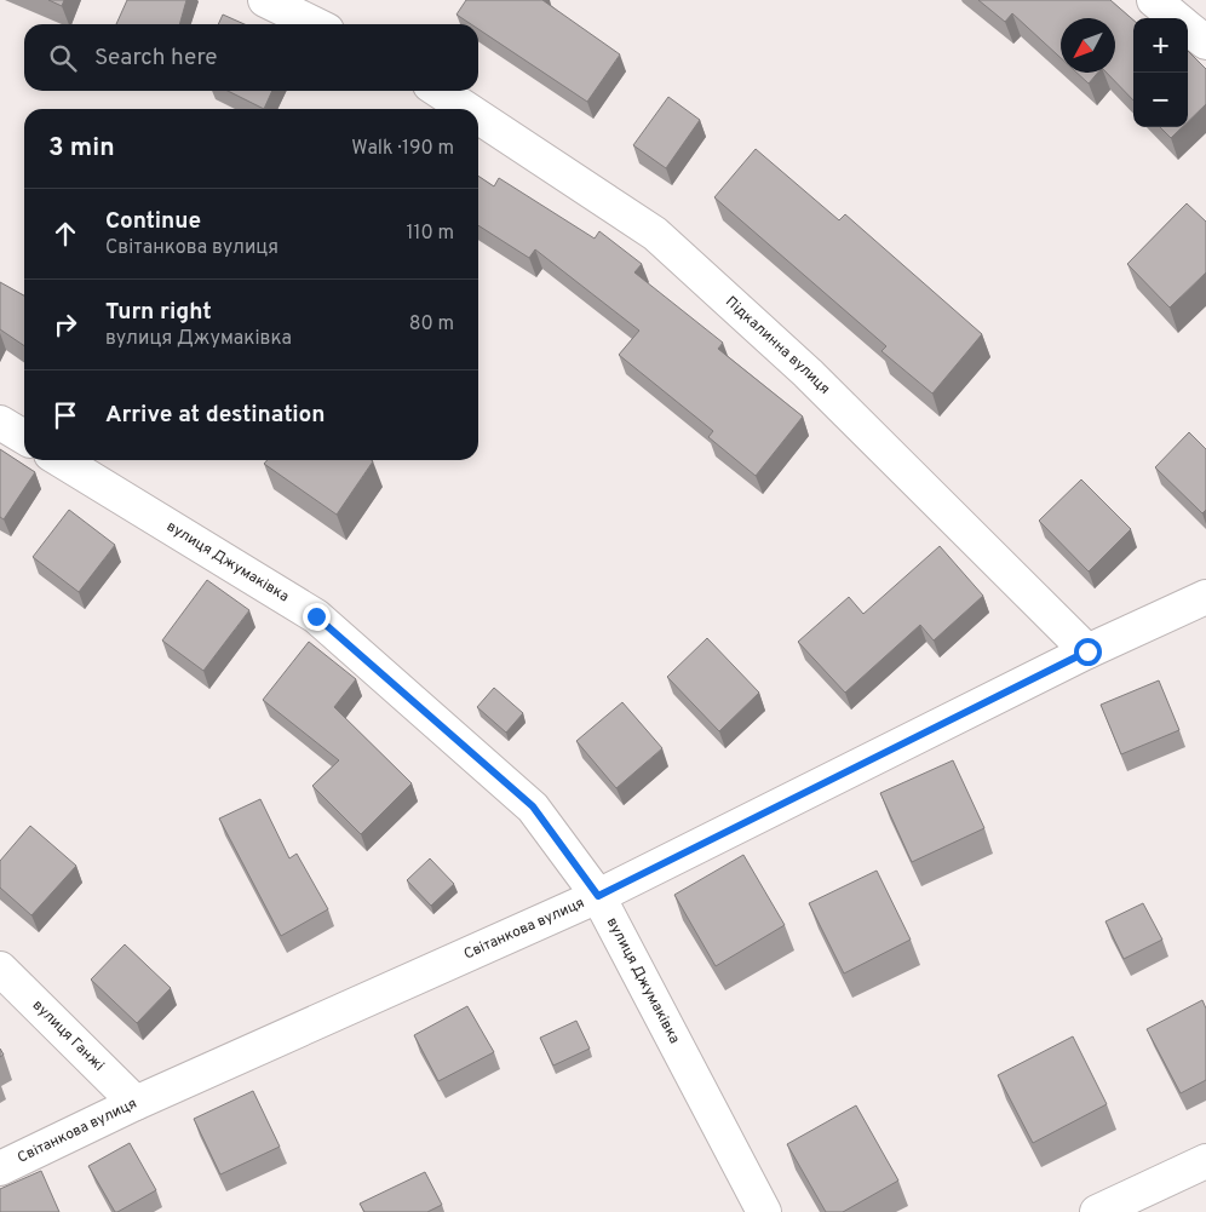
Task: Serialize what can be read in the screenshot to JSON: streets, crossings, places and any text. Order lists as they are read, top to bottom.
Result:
{
  "streets": {
    "street": [
      "Підкалинна вулиця",
      "вулиця Джумаківка",
      "Світанкова вулиця",
      "вулиця Ганжі"
    ]
  },
  "crossings": [
    ["Підкалинна вулиця", "Світанкова вулиця"],
    ["вулиця Джумаківка", "Світанкова вулиця"],
    ["Світанкова вулиця", "вулиця Ганжі"]
  ],
  "north": "bottom left",
  "page": {
    "map_buttons": ["+", "−"],
    "search": "Search here",
    "heading": ["3 min", "Walk · 190 m"],
    "list": [
      ["Continue", "Світанкова вулиця", "110 m"],
      ["Turn right", "вулиця Джумаківка", "80 m"],
      "Arrive at destination"
    ]
  }
}
